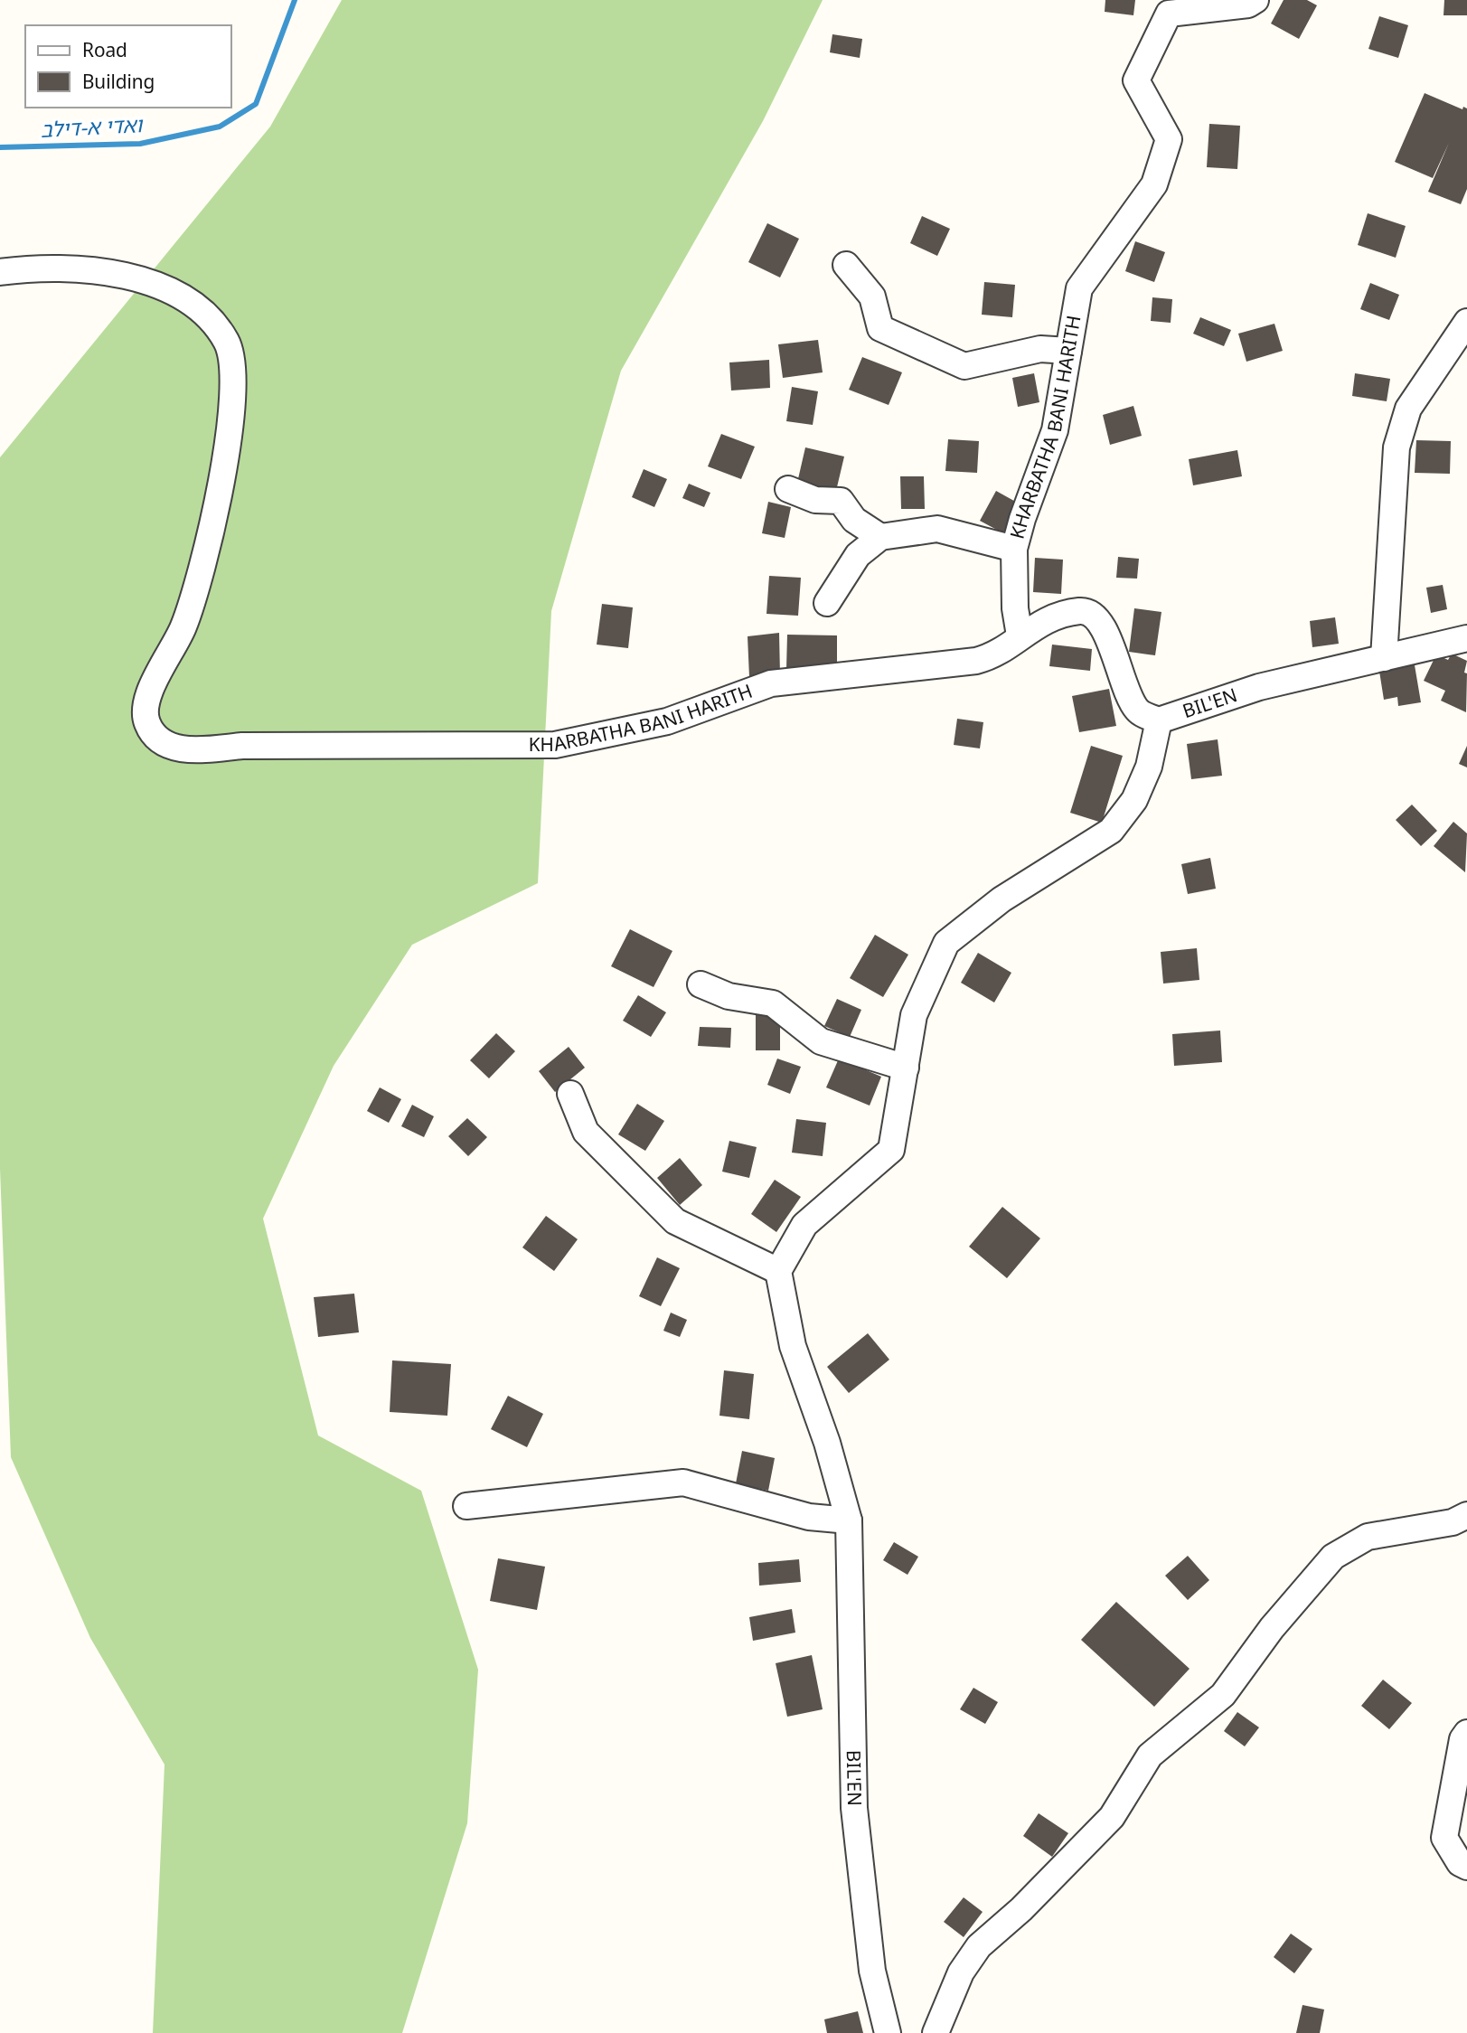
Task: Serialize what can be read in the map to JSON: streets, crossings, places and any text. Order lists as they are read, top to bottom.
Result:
{
  "streets": {
    "street": ["KHARBATHA BANI HARITH", "BIL'EN"]
  },
  "crossings": [
    ["KHARBATHA BANI HARITH", "BIL'EN"]
  ],
  "water": ["ואדי א-דילב"],
  "legend": ["Road", "Building"]
}
